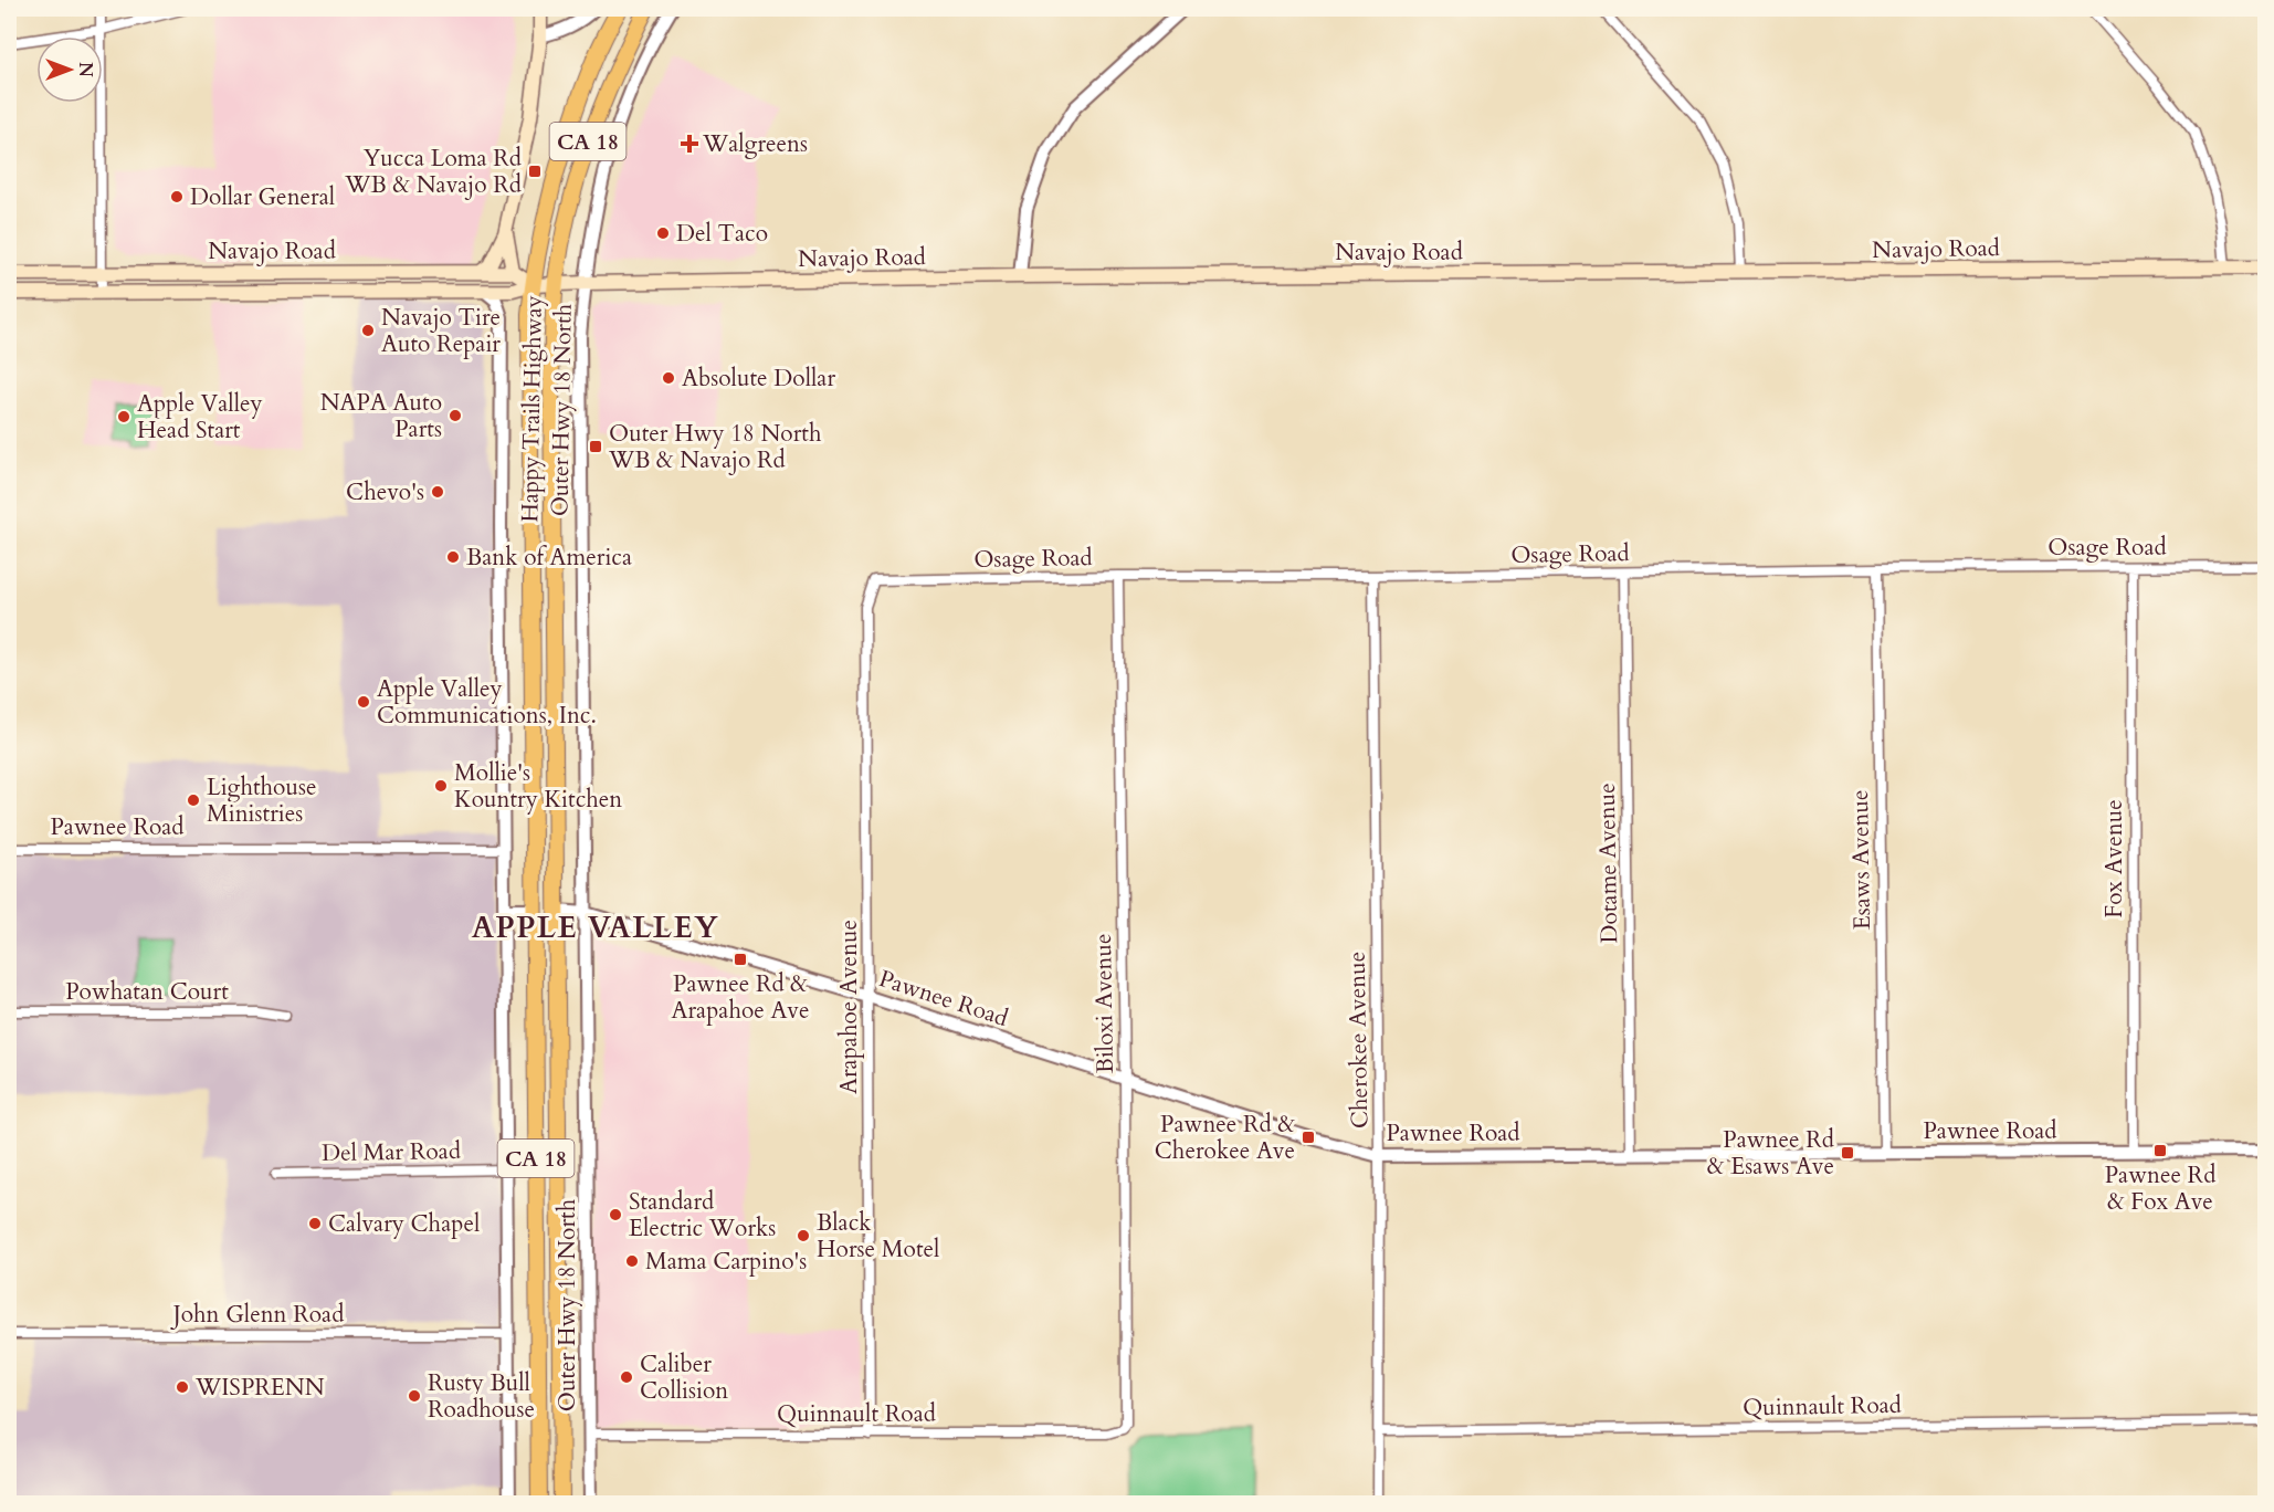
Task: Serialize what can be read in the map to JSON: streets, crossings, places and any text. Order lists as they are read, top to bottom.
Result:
{
  "streets": {
    "main road": ["CA 18", "Navajo Road", "Happy Trails Highway"],
    "street": [
      "Outer Hwy 18 North",
      "Osage Road",
      "Pawnee Road",
      "Fox Avenue",
      "Esaws Avenue",
      "Dotame Avenue",
      "Powhatan Court",
      "Biloxi Avenue",
      "Arapahoe Avenue",
      "Cherokee Avenue",
      "Del Mar Road",
      "John Glenn Road",
      "Quinnault Road"
    ]
  },
  "crossings": [
    ["Navajo Road", "Happy Trails Highway"],
    ["Navajo Road", "Outer Hwy 18 North"],
    ["Happy Trails Highway", "Pawnee Road"],
    ["Outer Hwy 18 North", "Pawnee Road"],
    ["Outer Hwy 18 North", "Quinnault Road"],
    ["Osage Road", "Fox Avenue"],
    ["Osage Road", "Esaws Avenue"],
    ["Osage Road", "Dotame Avenue"],
    ["Osage Road", "Biloxi Avenue"],
    ["Osage Road", "Arapahoe Avenue"],
    ["Osage Road", "Cherokee Avenue"],
    ["Pawnee Road", "Fox Avenue"],
    ["Pawnee Road", "Esaws Avenue"],
    ["Pawnee Road", "Dotame Avenue"],
    ["Pawnee Road", "Biloxi Avenue"],
    ["Pawnee Road", "Arapahoe Avenue"],
    ["Pawnee Road", "Cherokee Avenue"],
    ["Biloxi Avenue", "Quinnault Road"],
    ["Arapahoe Avenue", "Quinnault Road"],
    ["Cherokee Avenue", "Quinnault Road"]
  ],
  "districts": ["APPLE VALLEY"],
  "places": {
    "health": ["Walgreens"],
    "transit": [
      "Yucca Loma Rd WB & Navajo Rd",
      "Outer Hwy 18 North WB & Navajo Rd",
      "Pawnee Rd & Arapahoe Ave",
      "Pawnee Rd & Cherokee Ave",
      "Pawnee Rd & Fox Ave",
      "Pawnee Rd & Esaws Ave"
    ],
    "other": [
      "Dollar General",
      "Del Taco",
      "Navajo Tire Auto Repair",
      "Absolute Dollar",
      "NAPA Auto Parts",
      "Apple Valley Head Start",
      "Chevo's",
      "Bank of America",
      "Apple Valley Communications, Inc.",
      "Mollie's Kountry Kitchen",
      "Lighthouse Ministries",
      "Standard Electric Works",
      "Calvary Chapel",
      "Black Horse Motel",
      "Mama Carpino's",
      "Caliber Collision",
      "WISPRENN",
      "Rusty Bull Roadhouse"
    ]
  },
  "north": "right"
}
